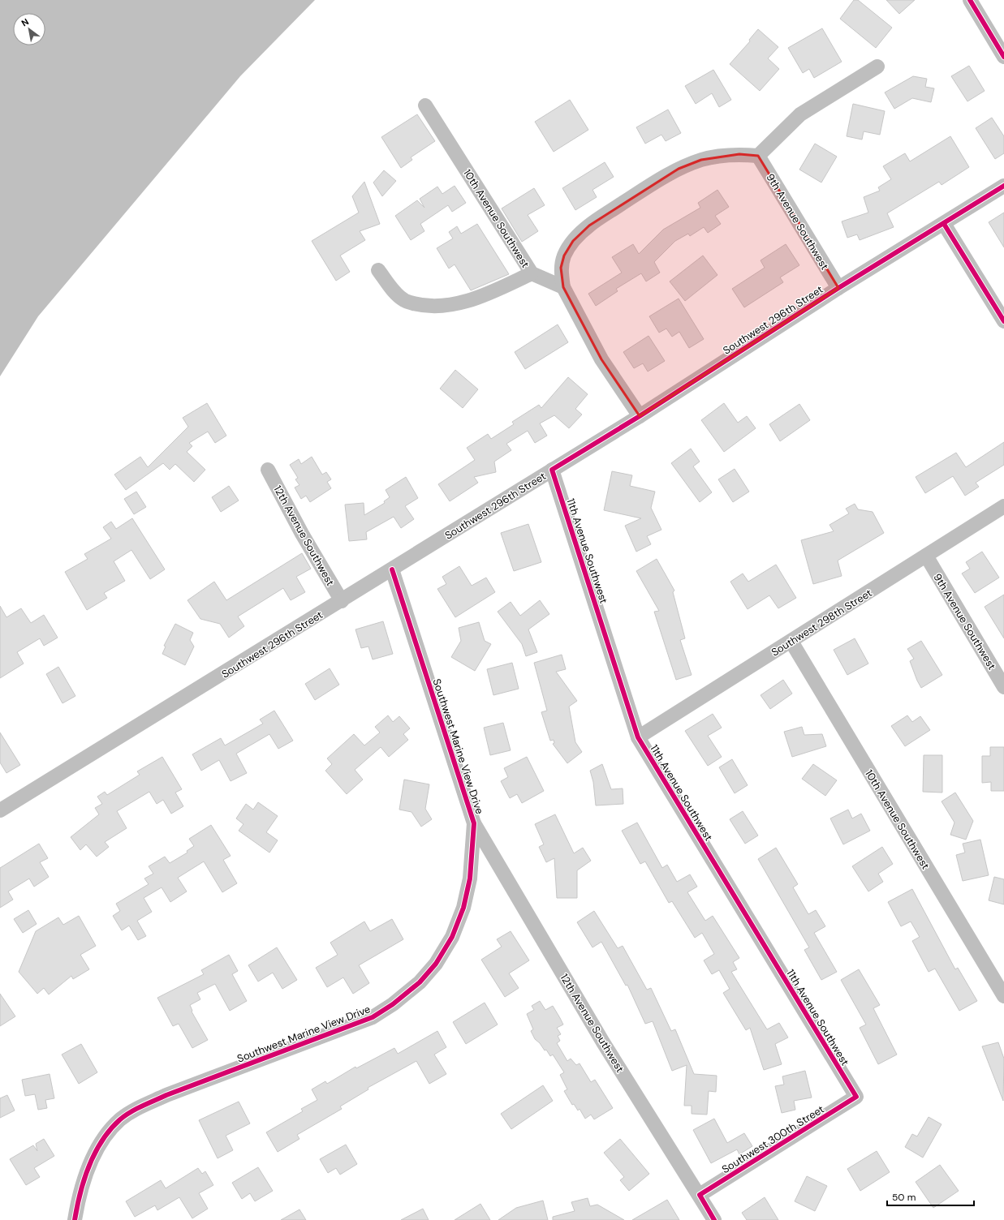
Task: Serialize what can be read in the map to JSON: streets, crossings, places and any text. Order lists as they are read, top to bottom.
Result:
{
  "streets": {
    "street": [
      "10th Avenue Southwest",
      "9th Avenue Southwest",
      "Southwest 296th Street",
      "12th Avenue Southwest",
      "11th Avenue Southwest",
      "Southwest 298th Street",
      "Southwest Marine View Drive",
      "Southwest 300th Street"
    ]
  },
  "crossings": [
    ["10th Avenue Southwest", "Southwest 298th Street"],
    ["9th Avenue Southwest", "Southwest 296th Street"],
    ["9th Avenue Southwest", "Southwest 298th Street"],
    ["Southwest 296th Street", "12th Avenue Southwest"],
    ["Southwest 296th Street", "11th Avenue Southwest"],
    ["Southwest 296th Street", "Southwest Marine View Drive"],
    ["12th Avenue Southwest", "Southwest Marine View Drive"],
    ["12th Avenue Southwest", "Southwest 300th Street"],
    ["11th Avenue Southwest", "Southwest 298th Street"],
    ["11th Avenue Southwest", "Southwest 300th Street"]
  ],
  "scale_bar": "50 m",
  "north": "top left"
}
